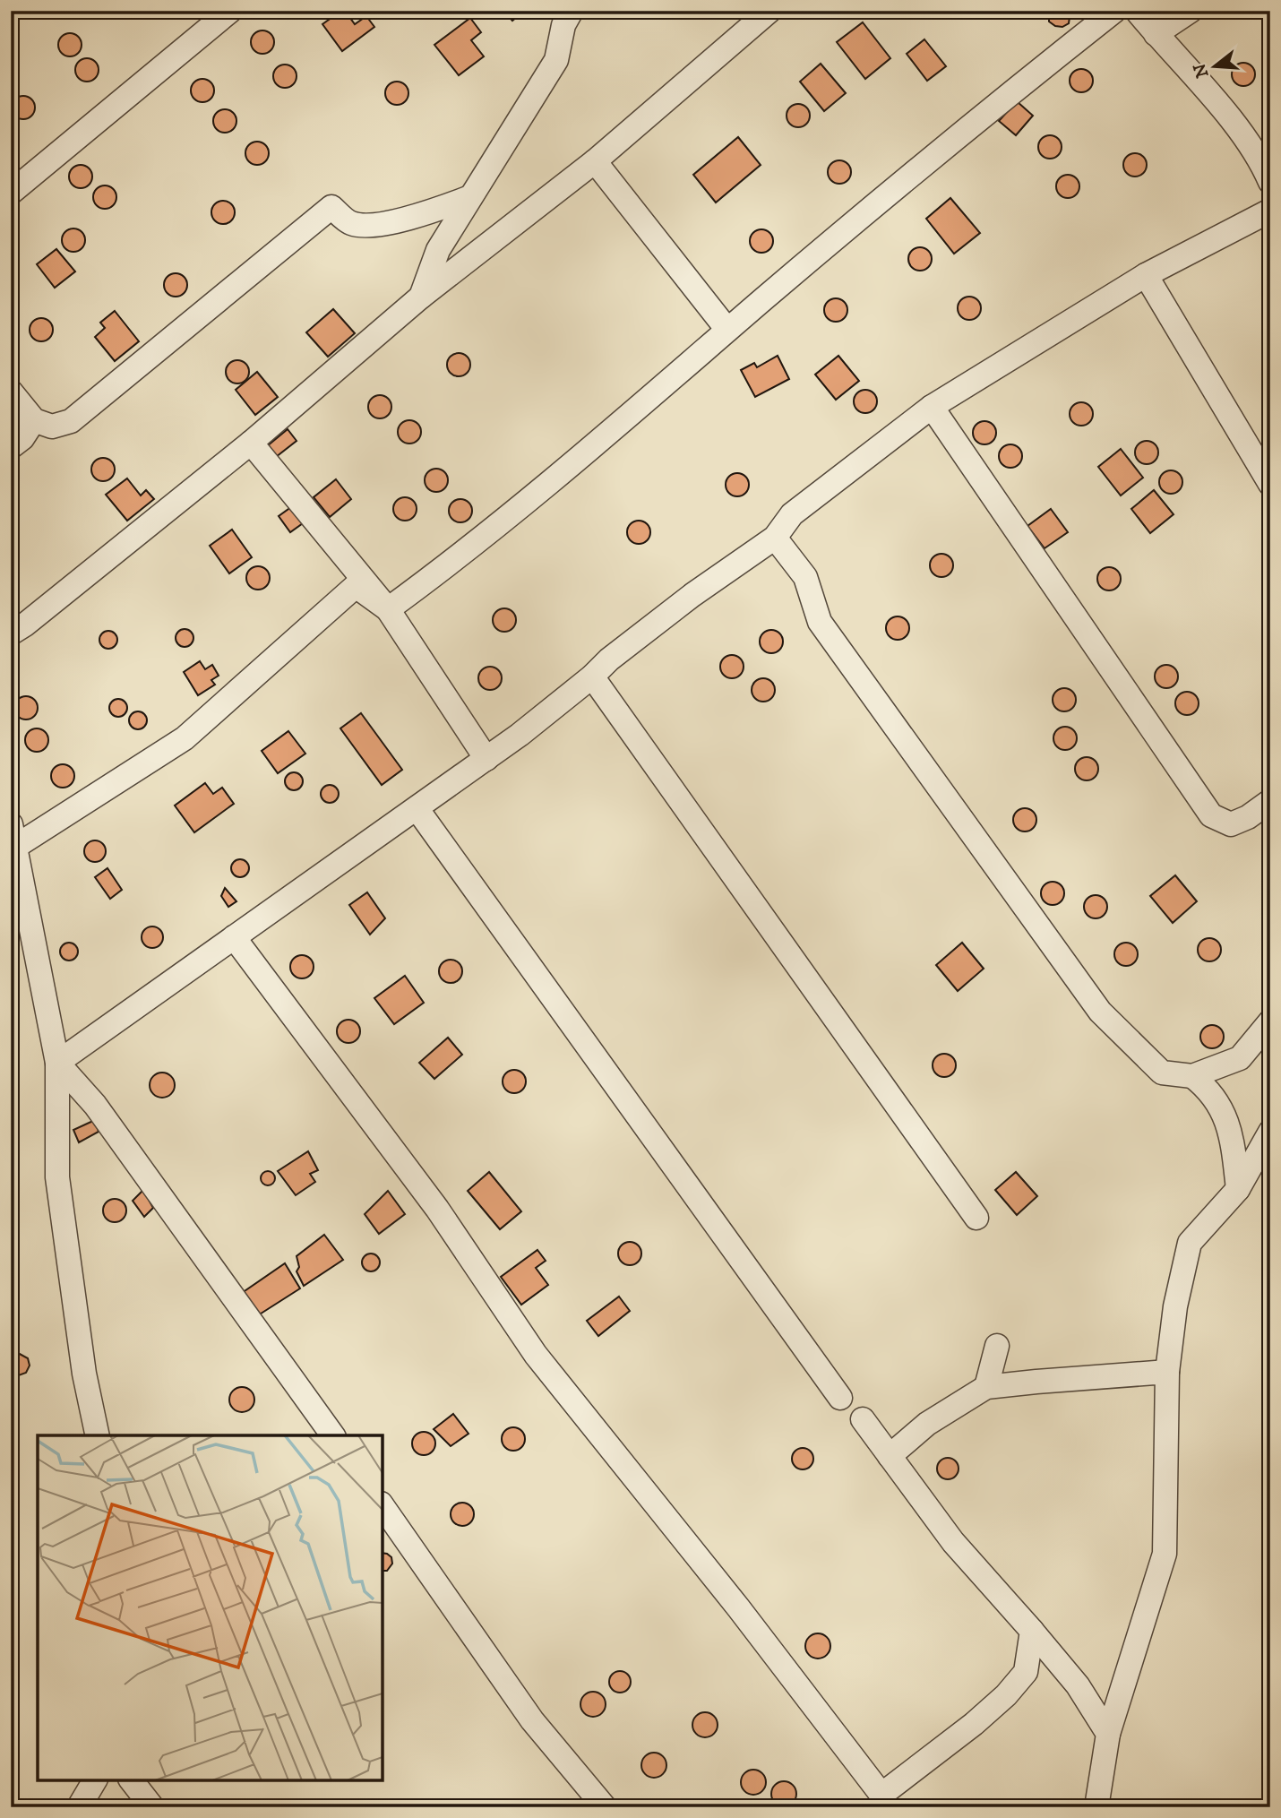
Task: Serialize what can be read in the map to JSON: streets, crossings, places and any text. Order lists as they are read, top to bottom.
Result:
{
  "north": "left"
}
